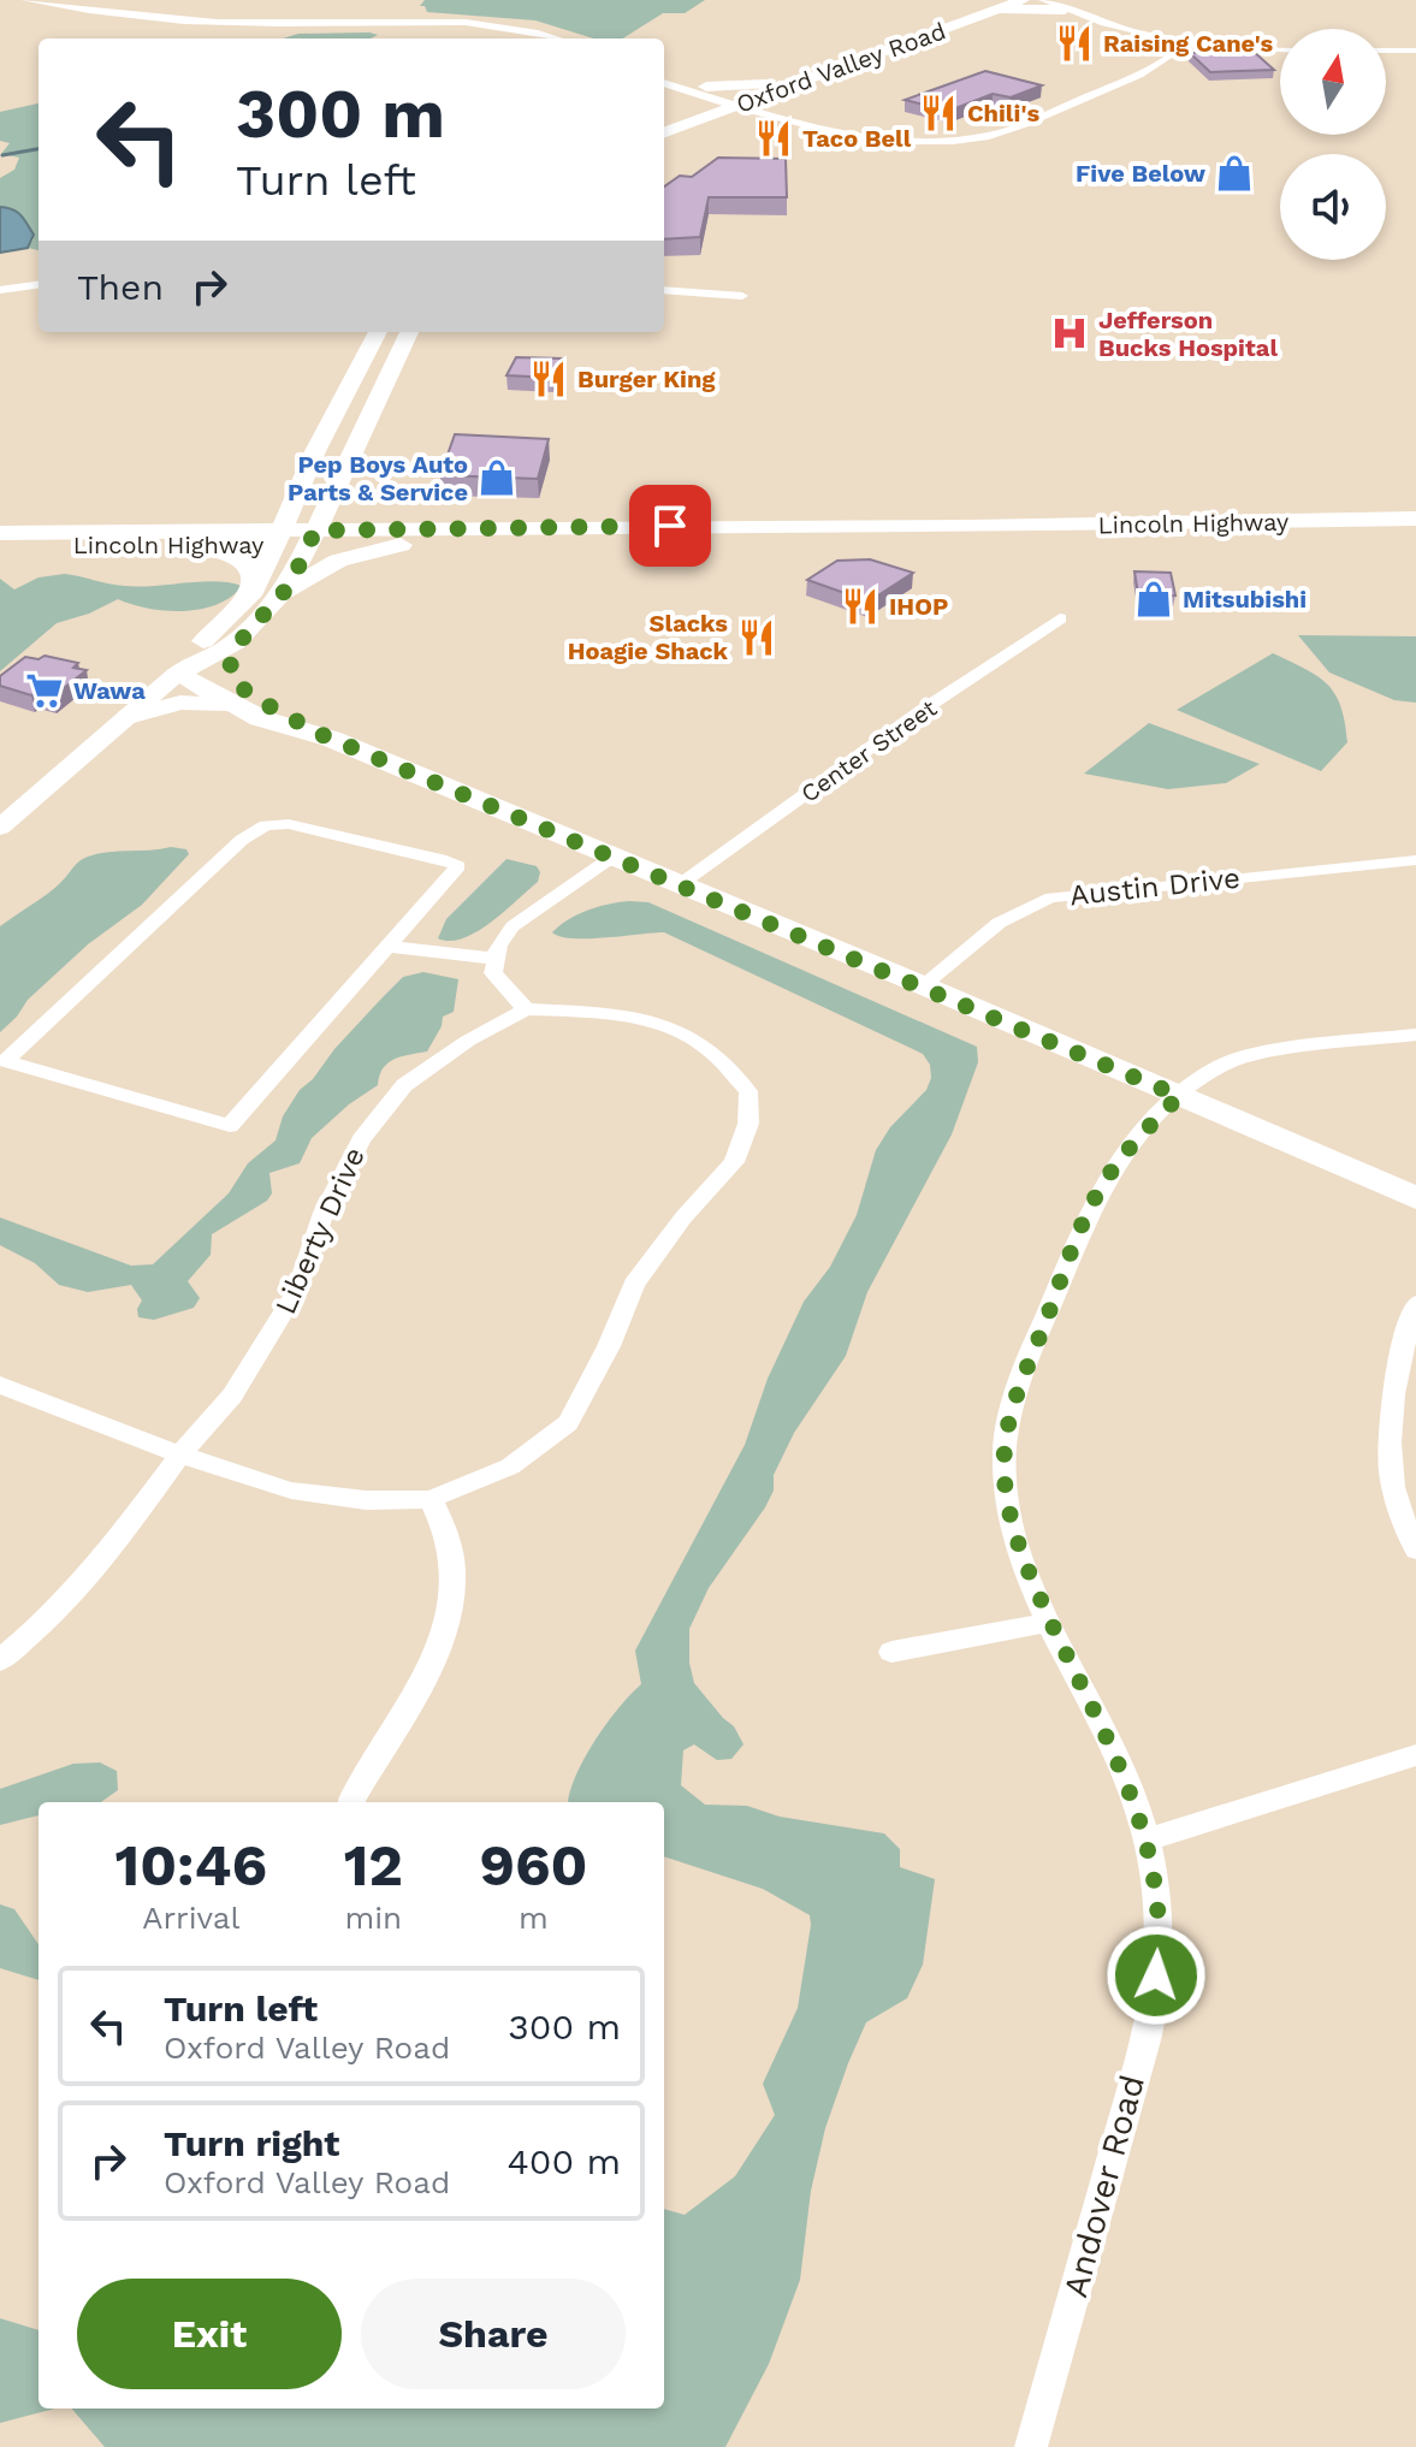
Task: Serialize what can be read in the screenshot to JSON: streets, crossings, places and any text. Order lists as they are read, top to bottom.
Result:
{
  "streets": {
    "main road": ["Oxford Valley Road", "Lincoln Highway"],
    "street": [
      "Center Street",
      "Austin Drive",
      "Liberty Drive",
      "Andover Road"
    ]
  },
  "places": {
    "restaurant": [
      "Raising Cane's",
      "Chili's",
      "Taco Bell",
      "Burger King",
      "IHOP",
      "Slacks Hoagie Shack"
    ],
    "shop": ["Five Below", "Pep Boys Auto Parts & Service", "Mitsubishi"],
    "hospital": ["Jefferson Bucks Hospital"],
    "supermarket": ["Wawa"]
  },
  "north": "top",
  "page": {
    "turn": ["300 m", "Turn left"],
    "then": "Then",
    "eta": [
      "10:46",
      "Arrival",
      "12",
      "min",
      "960",
      "m"
    ],
    "list": [
      {
        "name": "Turn left",
        "note": "Oxford Valley Road",
        "value": "300 m"
      },
      {
        "name": "Turn right",
        "note": "Oxford Valley Road",
        "value": "400 m"
      }
    ],
    "buttons": ["Exit", "Share"]
  }
}
